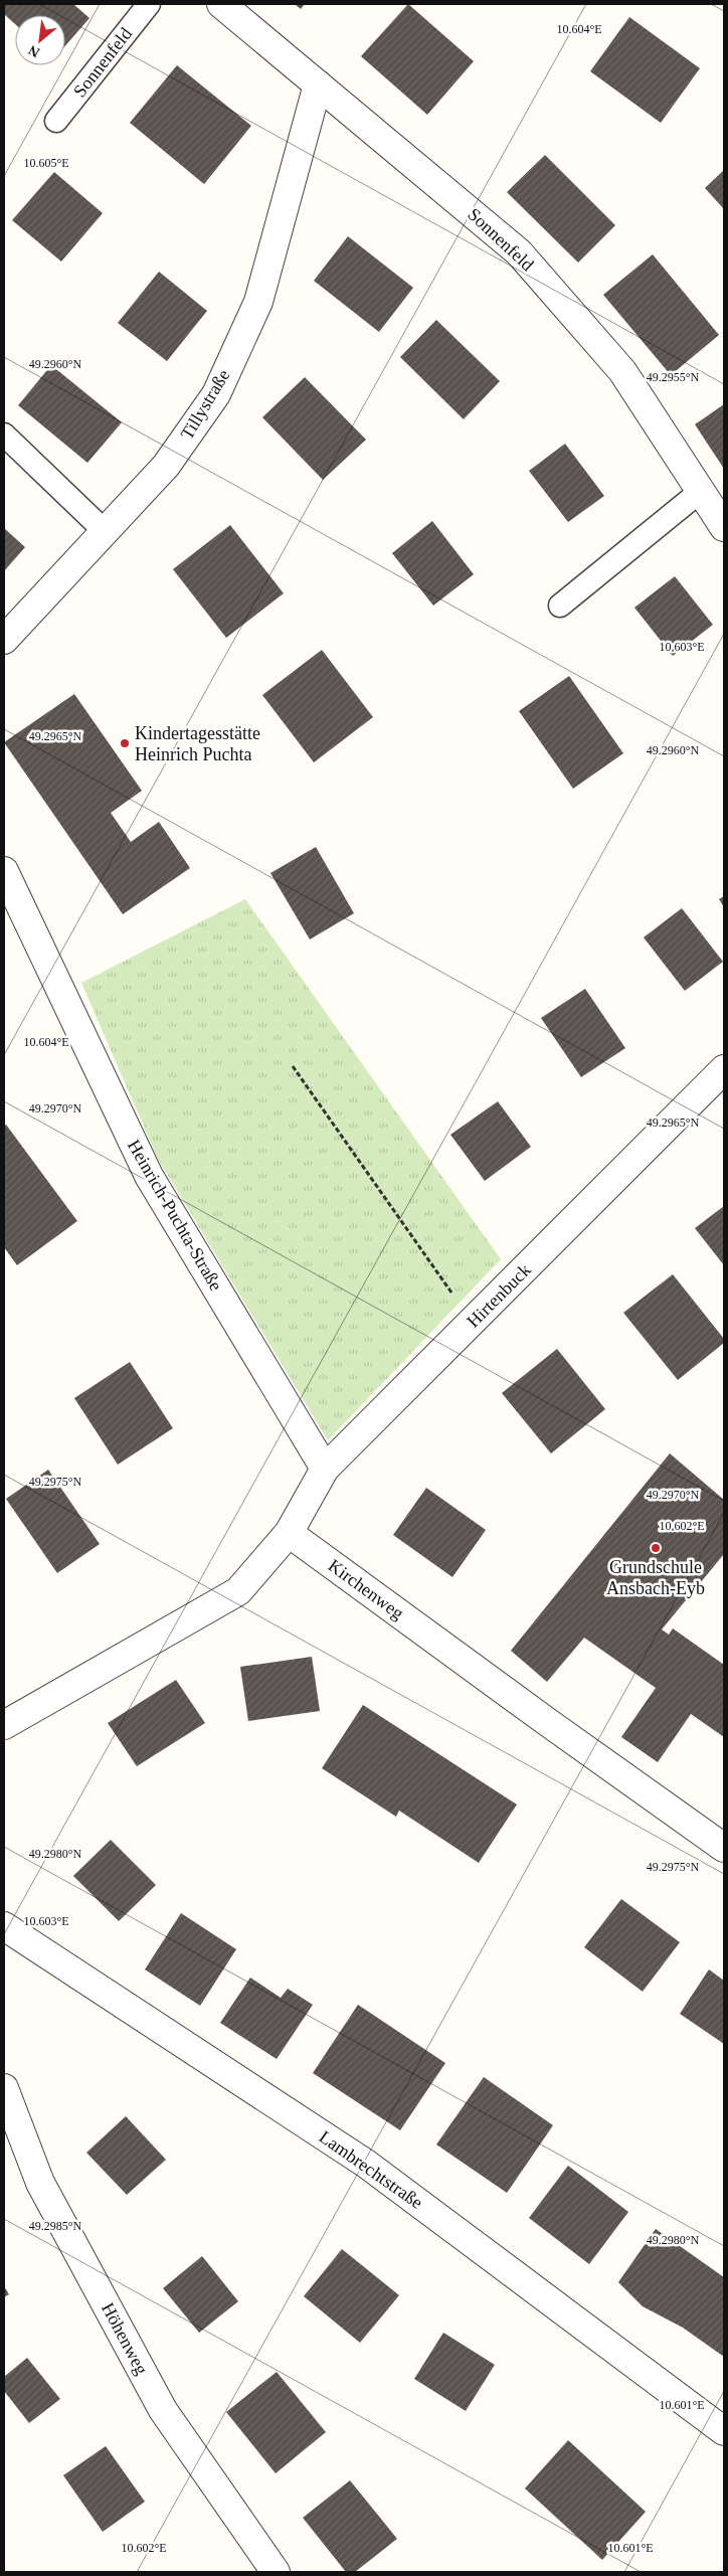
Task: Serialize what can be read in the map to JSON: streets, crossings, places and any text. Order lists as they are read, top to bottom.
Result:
{
  "streets": {
    "street": [
      "Sonnenfeld",
      "Tillystraße",
      "Heinrich-Puchta-Straße",
      "Hirtenbuck",
      "Kirchenweg",
      "Lambrechtstraße",
      "Höhenweg"
    ]
  },
  "crossings": [
    ["Sonnenfeld", "Tillystraße"],
    ["Heinrich-Puchta-Straße", "Hirtenbuck"],
    ["Hirtenbuck", "Kirchenweg"]
  ],
  "places": ["Kindertagesstätte Heinrich Puchta", "Grundschule Ansbach-Eyb"],
  "north": "bottom left",
  "coordinates": [
    "10.604°E",
    "10.605°E",
    "49.2960°N",
    "49.2955°N",
    "10.603°E",
    "49.2965°N",
    "49.2970°N",
    "49.2975°N",
    "10.602°E",
    "49.2980°N",
    "49.2985°N",
    "10.601°E"
  ]
}
